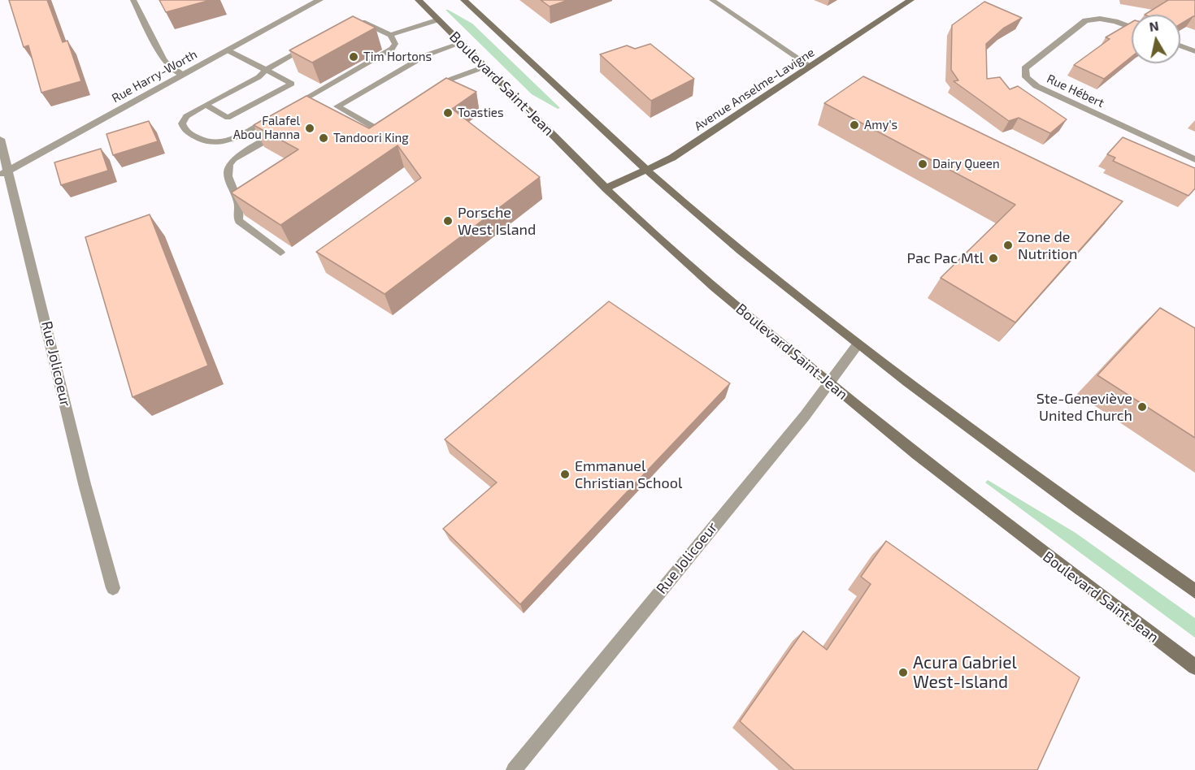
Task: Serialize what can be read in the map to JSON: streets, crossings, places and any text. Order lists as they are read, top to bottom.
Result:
{
  "streets": {
    "main road": ["Boulevard Saint-Jean", "Avenue Anselme-Lavigne"],
    "street": ["Rue Harry-Worth", "Rue Hébert", "Rue Jolicoeur"]
  },
  "crossings": [
    ["Rue Harry-Worth", "Rue Jolicoeur"],
    ["Boulevard Saint-Jean", "Avenue Anselme-Lavigne"],
    ["Boulevard Saint-Jean", "Rue Jolicoeur"]
  ],
  "places": [
    "Tim Hortons",
    "Toasties",
    "Amy's",
    "Falafel Abou Hanna",
    "Tandoori King",
    "Dairy Queen",
    "Porsche West Island",
    "Zone de Nutrition",
    "Pac Pac Mtl",
    "Ste-Geneviève United Church",
    "Emmanuel Christian School",
    "Acura Gabriel West-Island"
  ],
  "north": "top"
}
